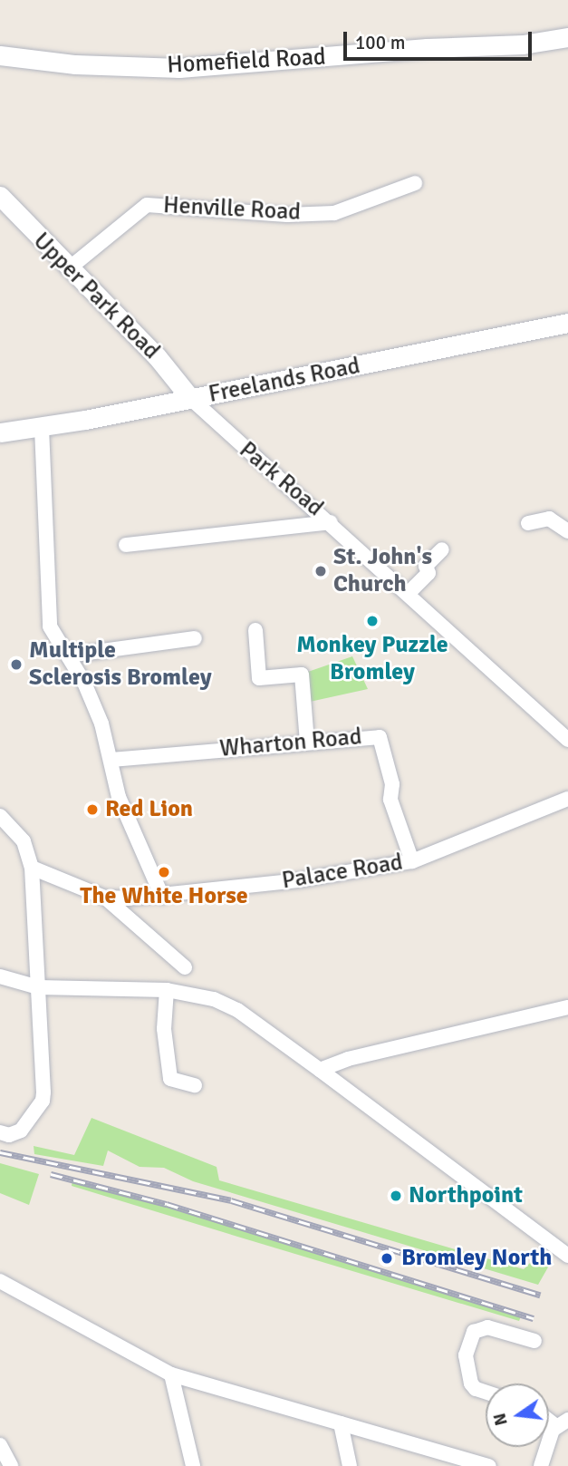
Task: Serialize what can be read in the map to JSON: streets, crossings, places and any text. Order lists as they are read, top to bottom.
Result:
{
  "streets": {
    "street": [
      "Homefield Road",
      "Henville Road",
      "Upper Park Road",
      "Freelands Road",
      "Park Road",
      "Wharton Road",
      "Palace Road"
    ]
  },
  "crossings": [
    ["Henville Road", "Upper Park Road"],
    ["Upper Park Road", "Freelands Road"],
    ["Upper Park Road", "Park Road"],
    ["Freelands Road", "Park Road"],
    ["Wharton Road", "Palace Road"]
  ],
  "places": [
    "St. John's Church",
    "Monkey Puzzle Bromley",
    "Multiple Sclerosis Bromley",
    "Red Lion",
    "The White Horse",
    "Northpoint",
    "Bromley North"
  ],
  "scale_bar": "100 m",
  "north": "left"
}
